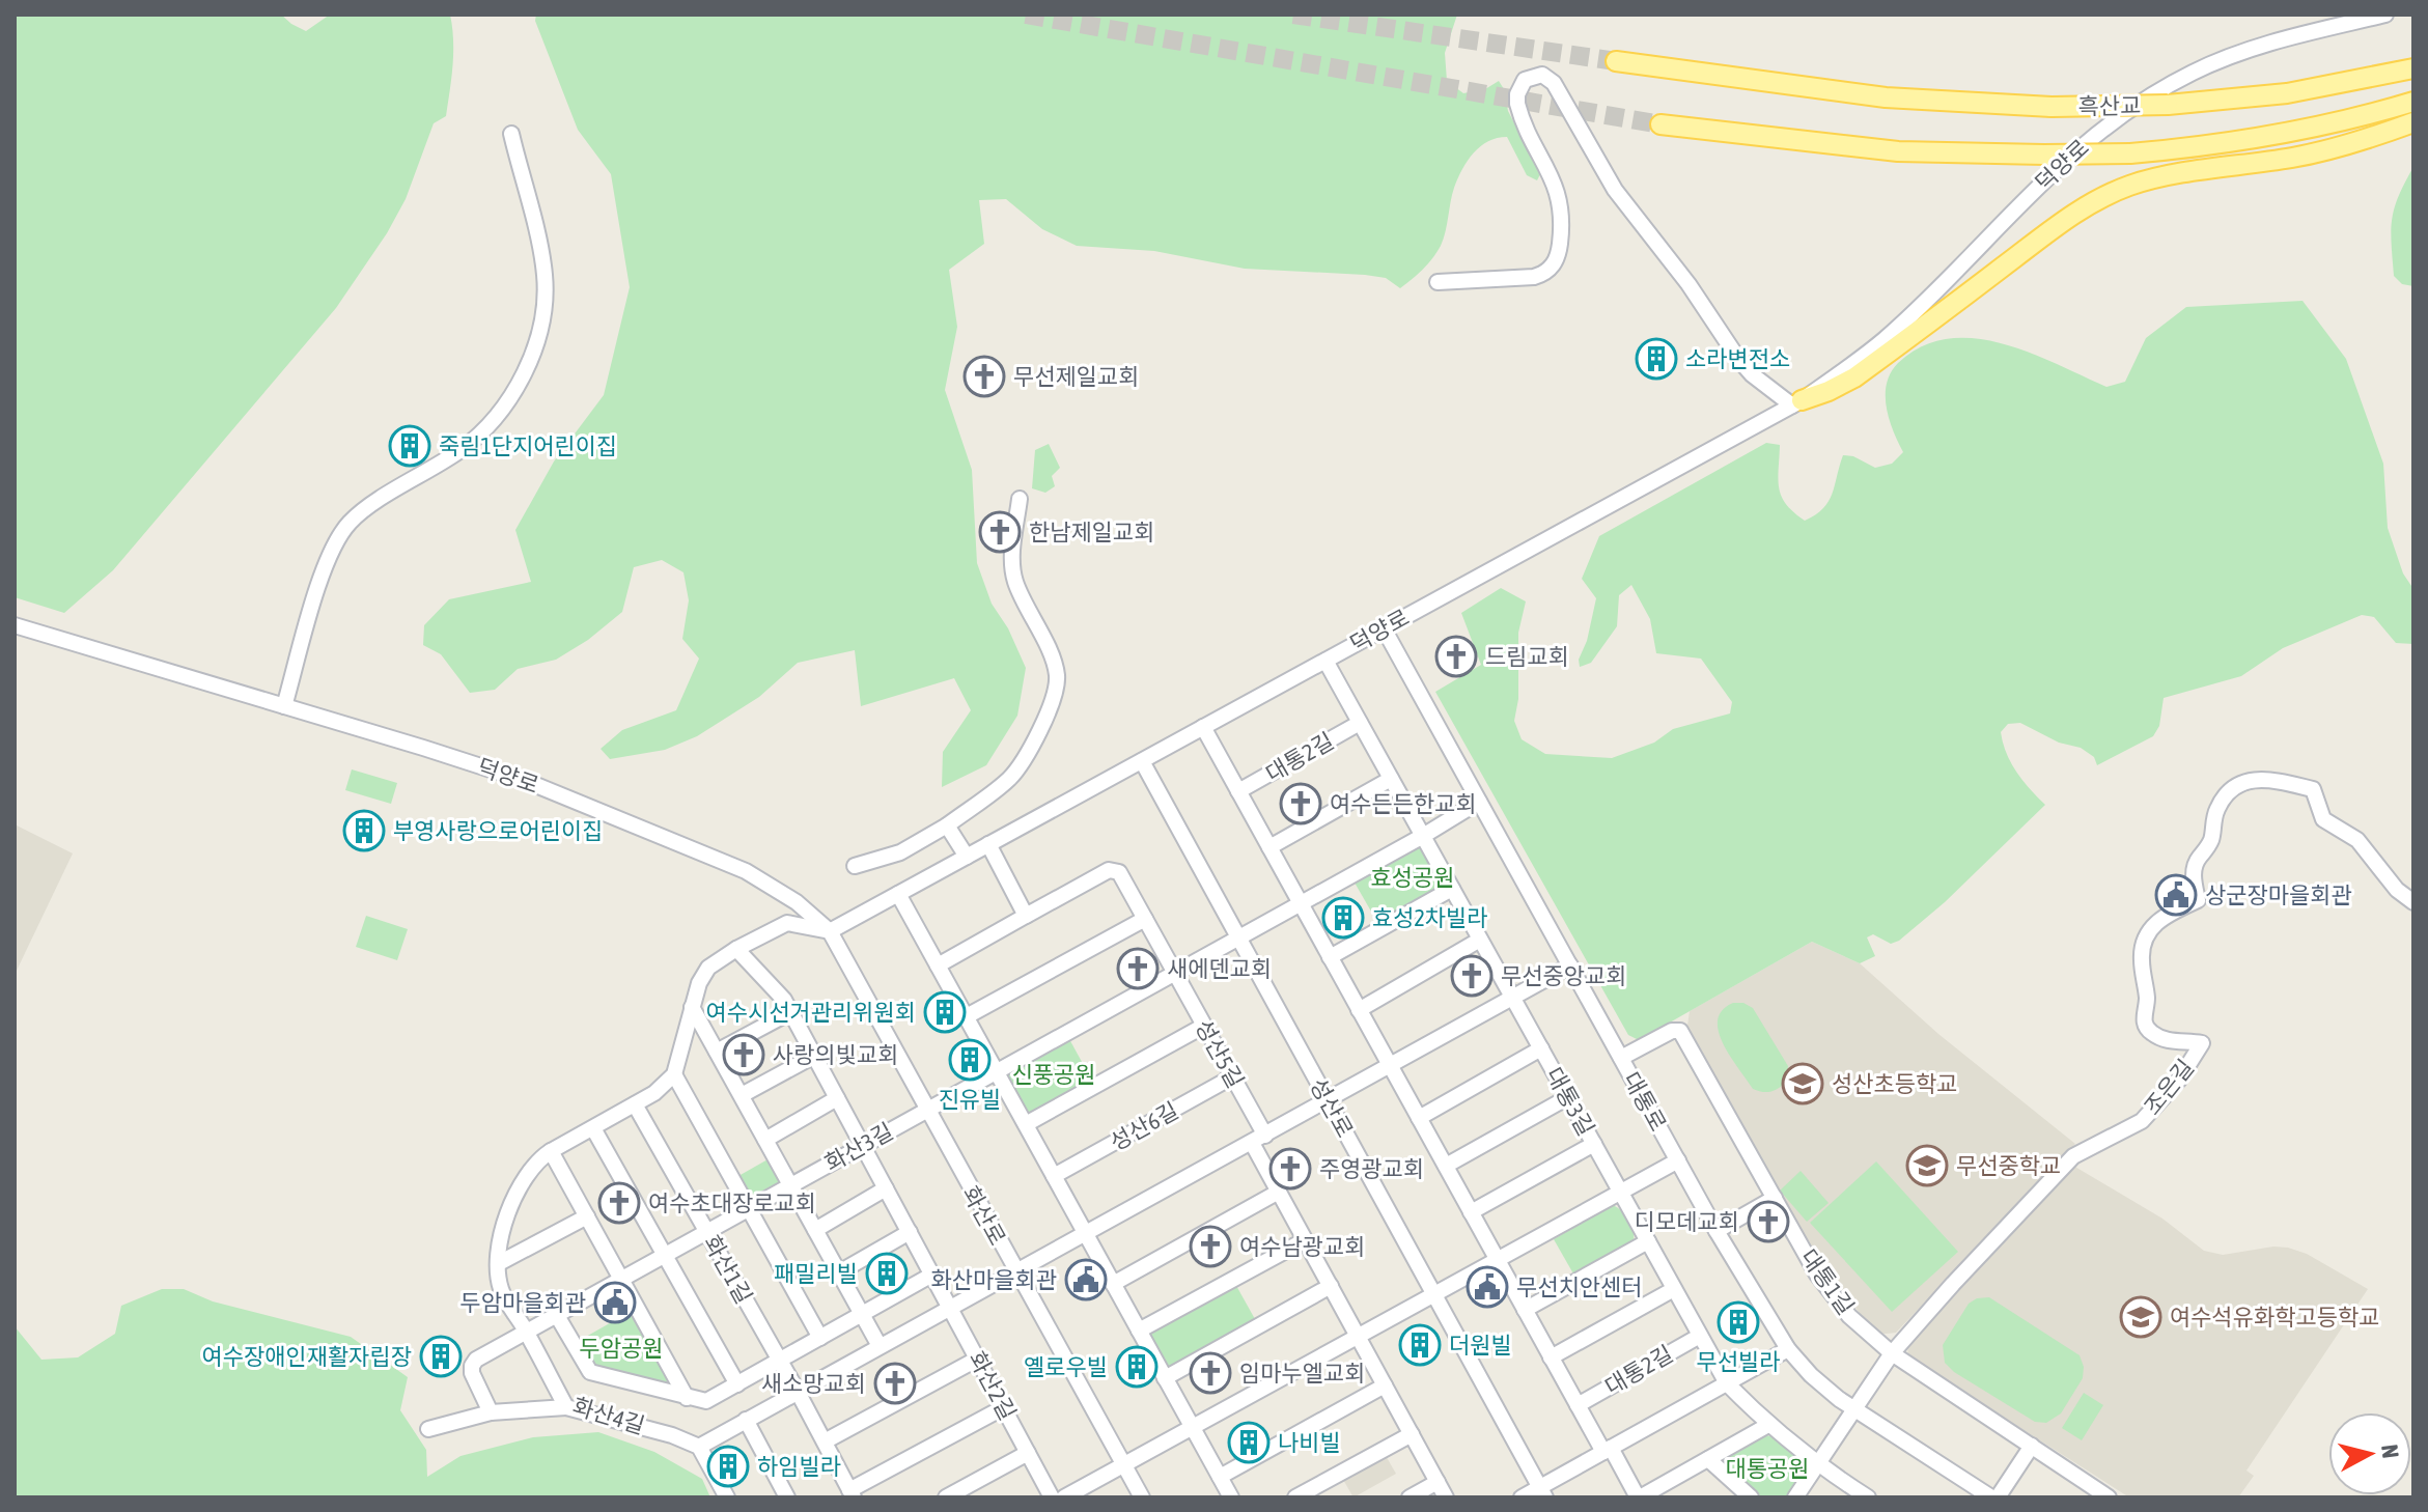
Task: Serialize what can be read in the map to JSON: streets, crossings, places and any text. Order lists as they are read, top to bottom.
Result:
{
  "streets": {
    "main road": ["흑산교", "덕양로"],
    "street": [
      "대통2길",
      "성산5길",
      "조은길",
      "대통3길",
      "대통로",
      "성산로",
      "성산6길",
      "화산3길",
      "화산로",
      "화산1길",
      "대통1길",
      "화산2길",
      "화산4길"
    ]
  },
  "crossings": [
    ["흑산교", "덕양로"],
    ["덕양로", "대통2길"],
    ["덕양로", "대통3길"],
    ["덕양로", "대통로"],
    ["덕양로", "성산로"],
    ["덕양로", "화산로"],
    ["대통2길", "대통3길"],
    ["성산5길", "성산6길"],
    ["조은길", "대통1길"],
    ["대통로", "대통1길"],
    ["화산3길", "화산로"],
    ["화산3길", "화산1길"],
    ["화산3길", "화산2길"],
    ["화산3길", "화산4길"],
    ["화산1길", "화산2길"],
    ["화산1길", "화산4길"]
  ],
  "parks": [
    "효성공원",
    "신풍공원",
    "두암공원",
    "대통공원"
  ],
  "places": {
    "building": [
      "소라변전소",
      "죽림1단지어린이집",
      "부영사랑으로어린이집",
      "효성2차빌라",
      "여수시선거관리위원회",
      "진유빌",
      "패밀리빌",
      "무선빌라",
      "더원빌",
      "여수장애인재활자립장",
      "옐로우빌",
      "나비빌",
      "하임빌라"
    ],
    "church": [
      "무선제일교회",
      "한남제일교회",
      "드림교회",
      "여수든든한교회",
      "새에덴교회",
      "무선중앙교회",
      "사랑의빛교회",
      "주영광교회",
      "여수초대장로교회",
      "디모데교회",
      "여수남광교회",
      "임마누엘교회",
      "새소망교회"
    ],
    "public building": [
      "상군장마을회관",
      "화산마을회관",
      "무선치안센터",
      "두암마을회관"
    ],
    "school or university": ["성산초등학교", "무선중학교", "여수석유화학고등학교"]
  },
  "north": "right"
}
